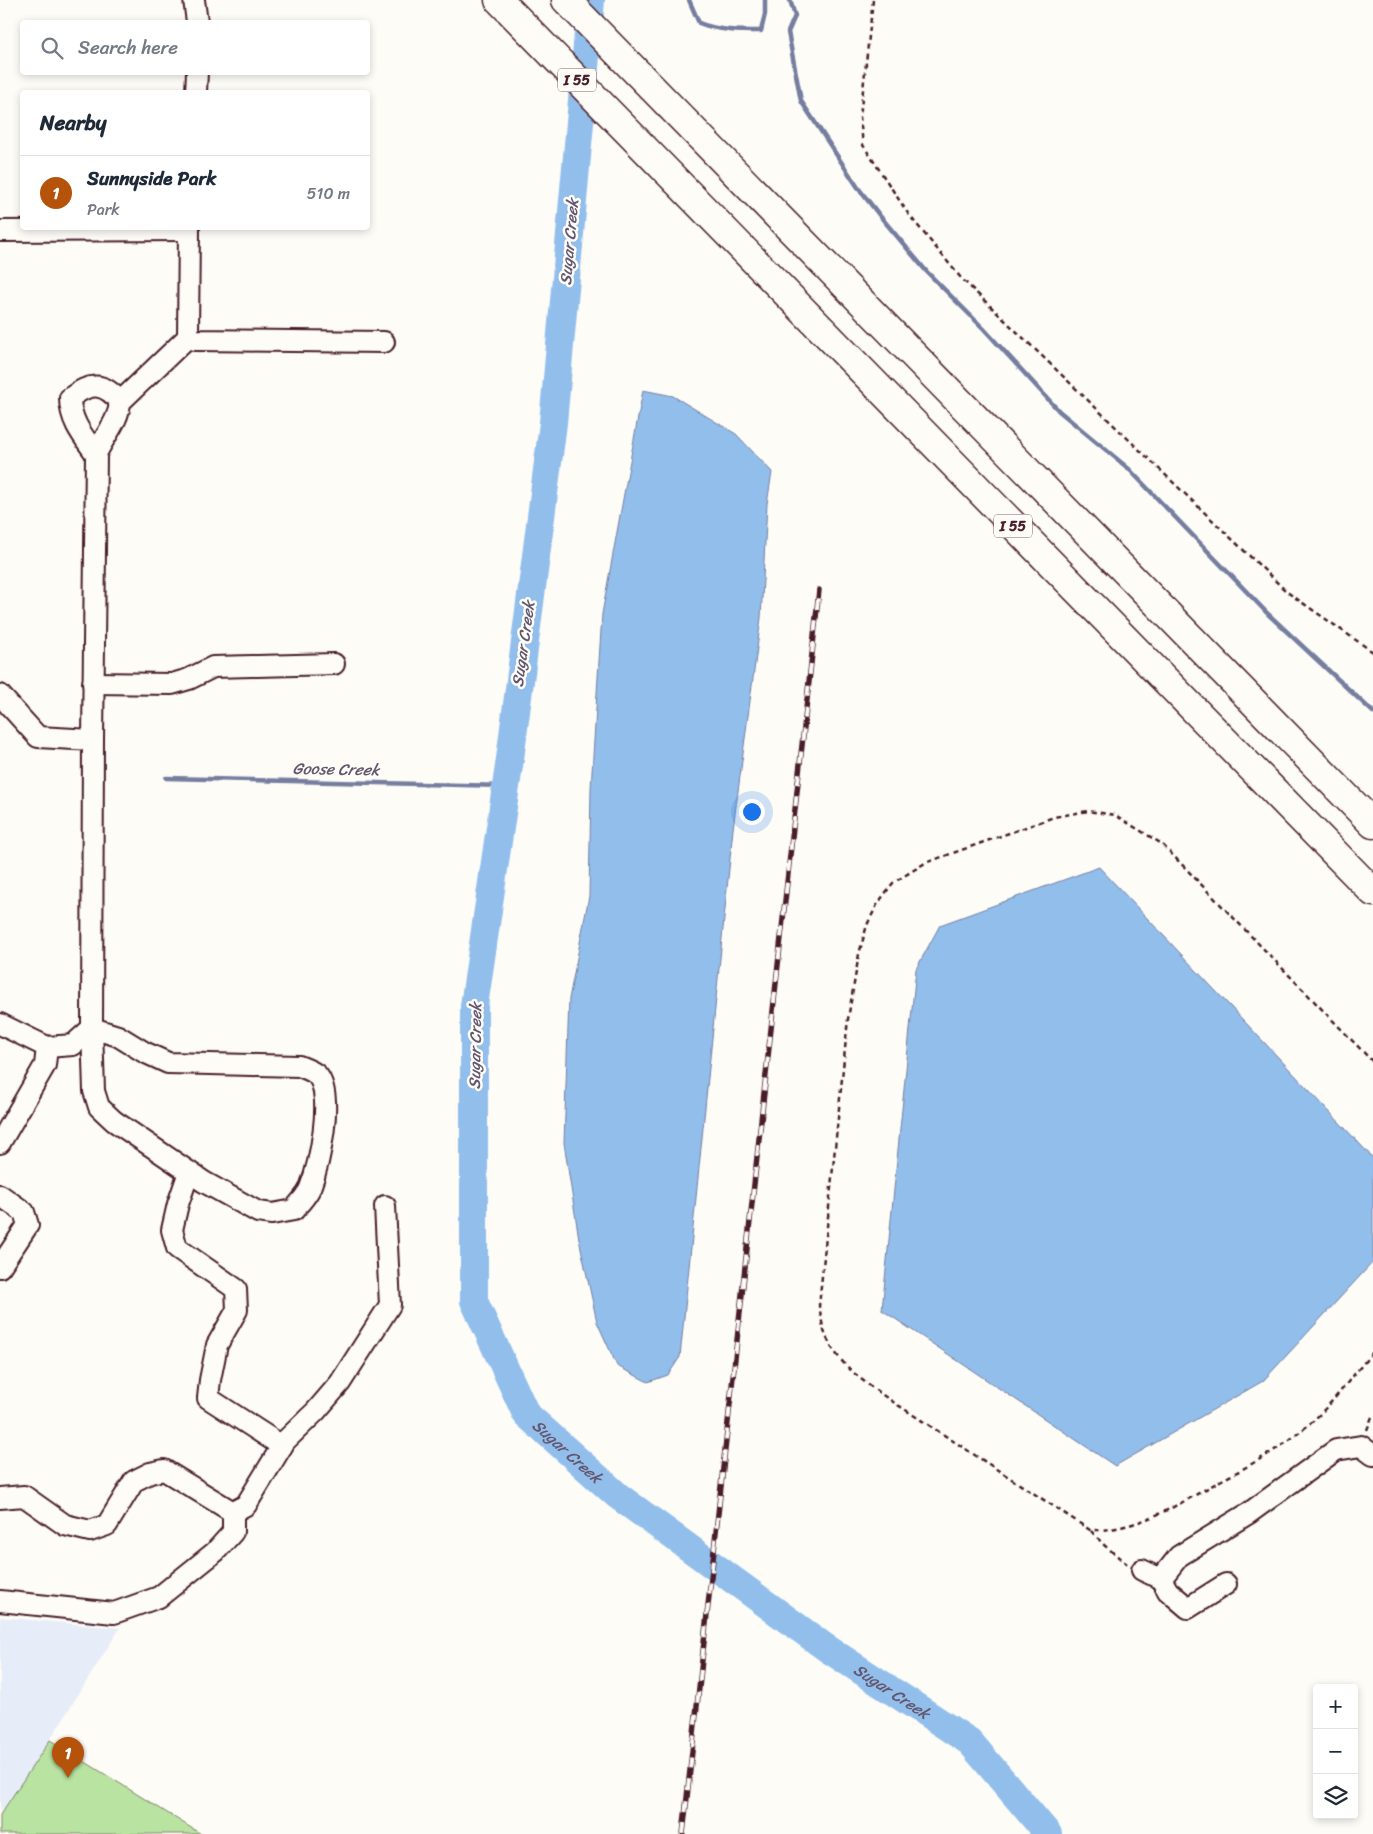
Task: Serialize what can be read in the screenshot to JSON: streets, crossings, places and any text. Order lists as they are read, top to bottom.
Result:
{
  "streets": {
    "highway": ["I 55"]
  },
  "water": ["Sugar Creek", "Goose Creek"],
  "page": {
    "search": "Search here",
    "heading": "Nearby",
    "list": [
      {
        "mark": "1",
        "name": "Sunnyside Park",
        "note": "Park",
        "value": "510 m"
      }
    ],
    "map_buttons": ["+", "−"],
    "pins": "1"
  }
}
